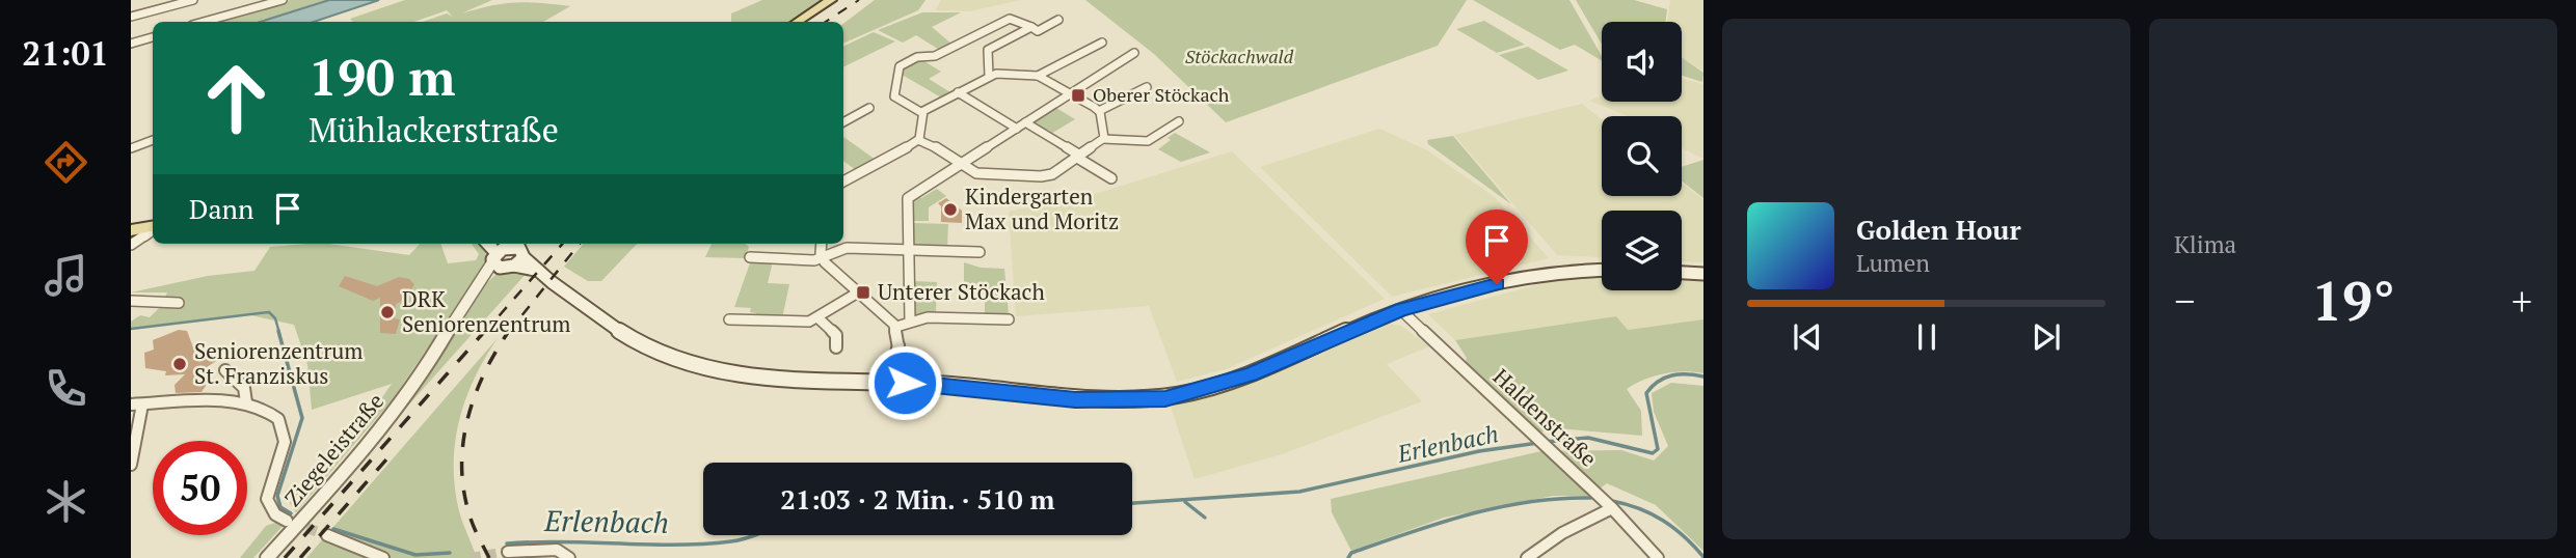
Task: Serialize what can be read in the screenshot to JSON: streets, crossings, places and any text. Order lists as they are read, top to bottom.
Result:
{
  "streets": {
    "street": ["Haldenstraße", "Ziegeleistraße"]
  },
  "water": ["Erlenbach"],
  "parks": ["Stöckachwald"],
  "places": {
    "transit": ["Oberer Stöckach", "Unterer Stöckach"],
    "other": ["Kindergarten Max und Moritz", "DRK Seniorenzentrum", "Seniorenzentrum St. Franziskus"]
  },
  "page": {
    "tabs": "21:01",
    "tile": "Klima",
    "turn": ["190 m", "Mühlackerstraße"],
    "then": "Dann",
    "song": ["Golden Hour", "Lumen"],
    "heat": ["−", "19°", "+"],
    "limit": "50",
    "trip": "21:03 · 2 Min. · 510 m"
  }
}
